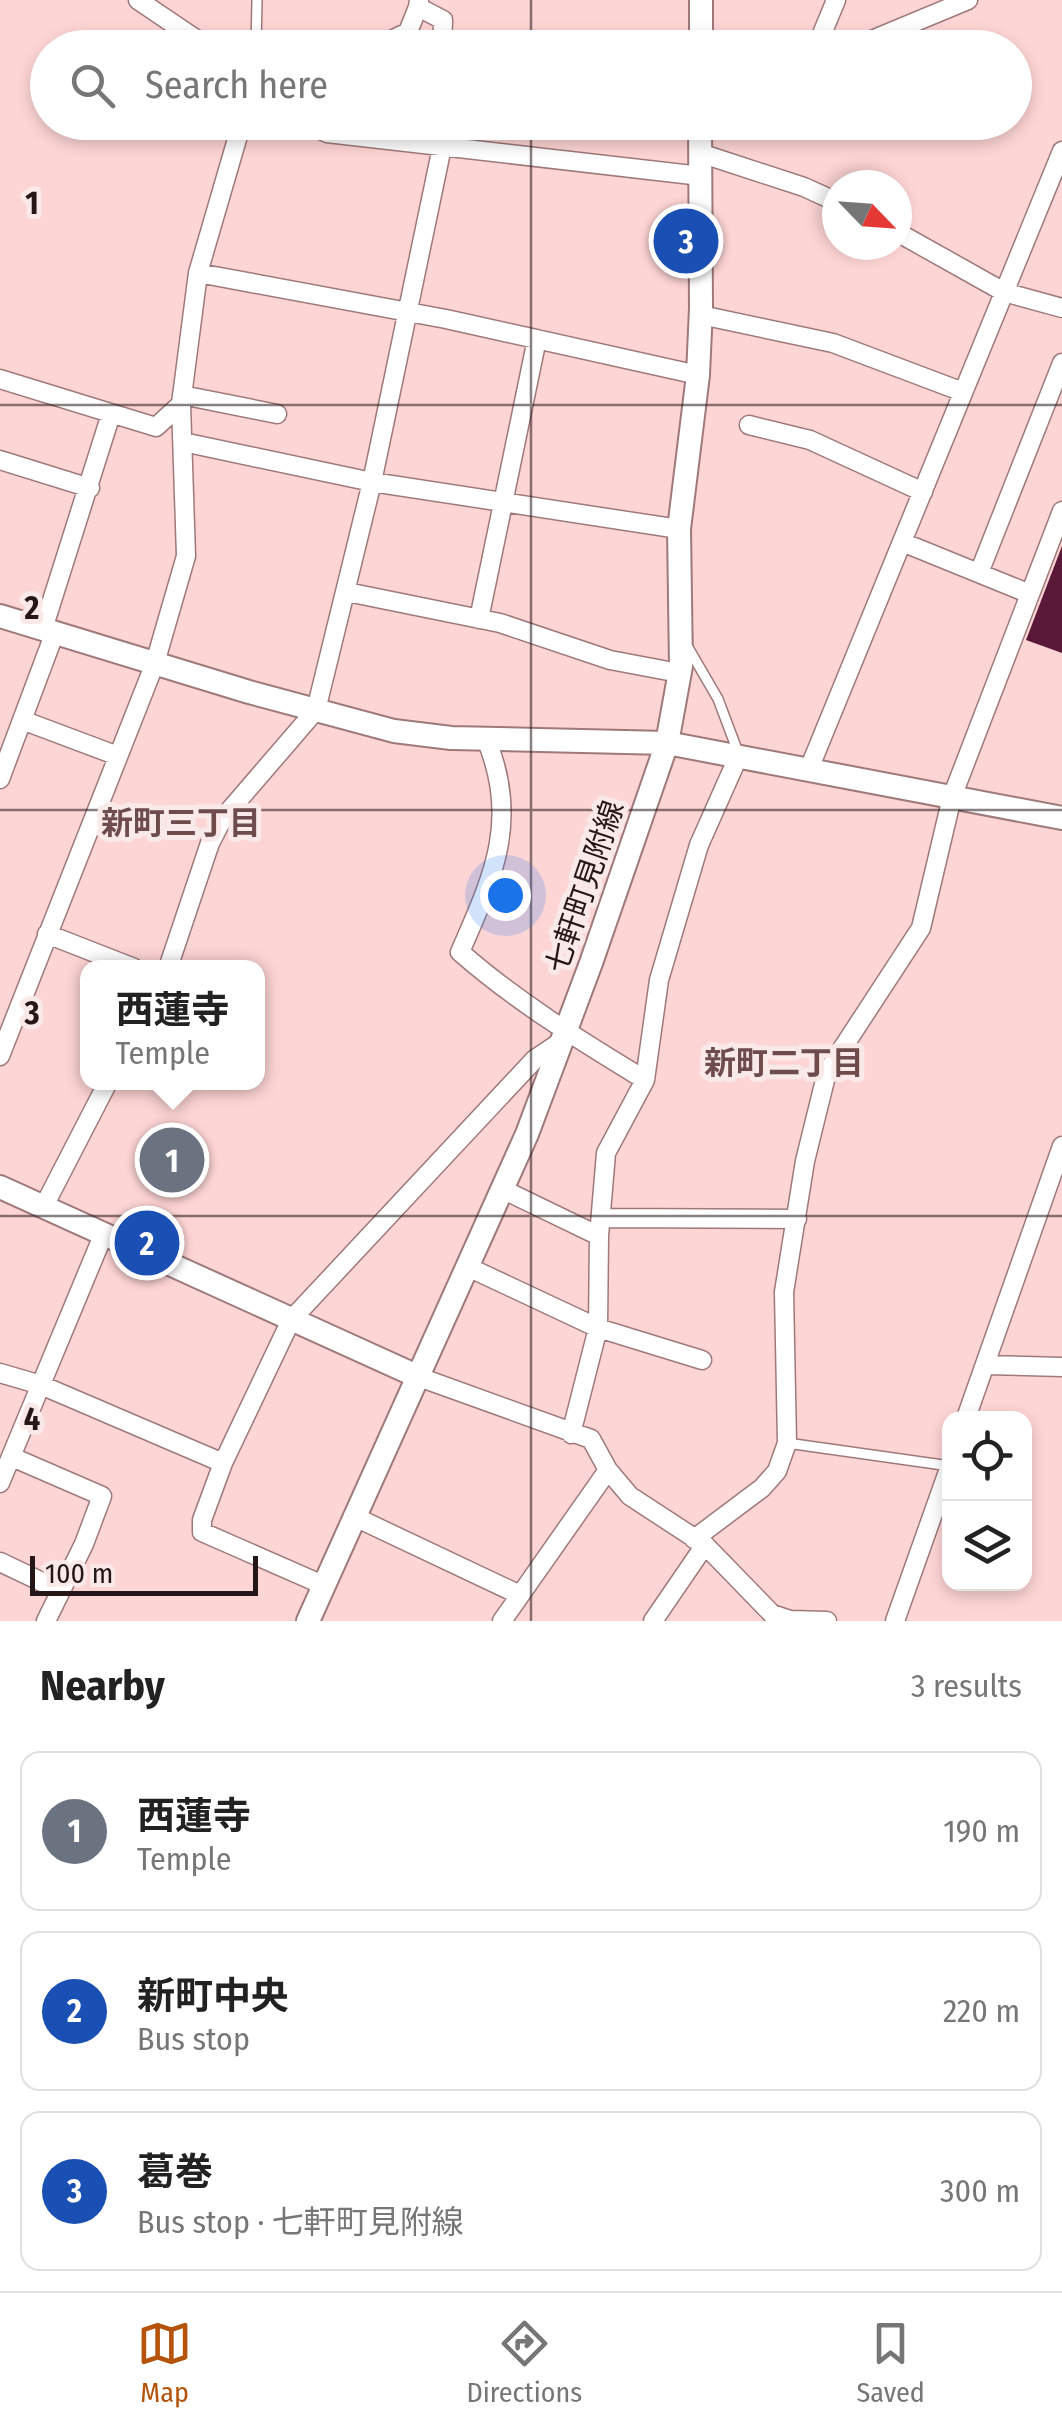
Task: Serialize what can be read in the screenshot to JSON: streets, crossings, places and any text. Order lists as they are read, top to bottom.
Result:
{
  "streets": {
    "main road": ["七軒町見附線"]
  },
  "districts": ["新町三丁目", "新町二丁目"],
  "scale_bar": "100 m",
  "north": "bottom right",
  "page": {
    "search": "Search here",
    "pins": ["3", "1", "2"],
    "popup": ["西蓮寺", "Temple"],
    "scale": "100 m",
    "heading": ["Nearby", "3 results"],
    "list": [
      {
        "mark": "1",
        "name": "西蓮寺",
        "note": "Temple",
        "value": "190 m"
      },
      {
        "mark": "2",
        "name": "新町中央",
        "note": "Bus stop",
        "value": "220 m"
      },
      {
        "mark": "3",
        "name": "葛巻",
        "note": "Bus stop · 七軒町見附線",
        "value": "300 m"
      }
    ],
    "nav": ["Map", "Directions", "Saved"]
  },
  "grid": {
    "rows": [
      "1",
      "2",
      "3",
      "4"
    ]
  }
}
